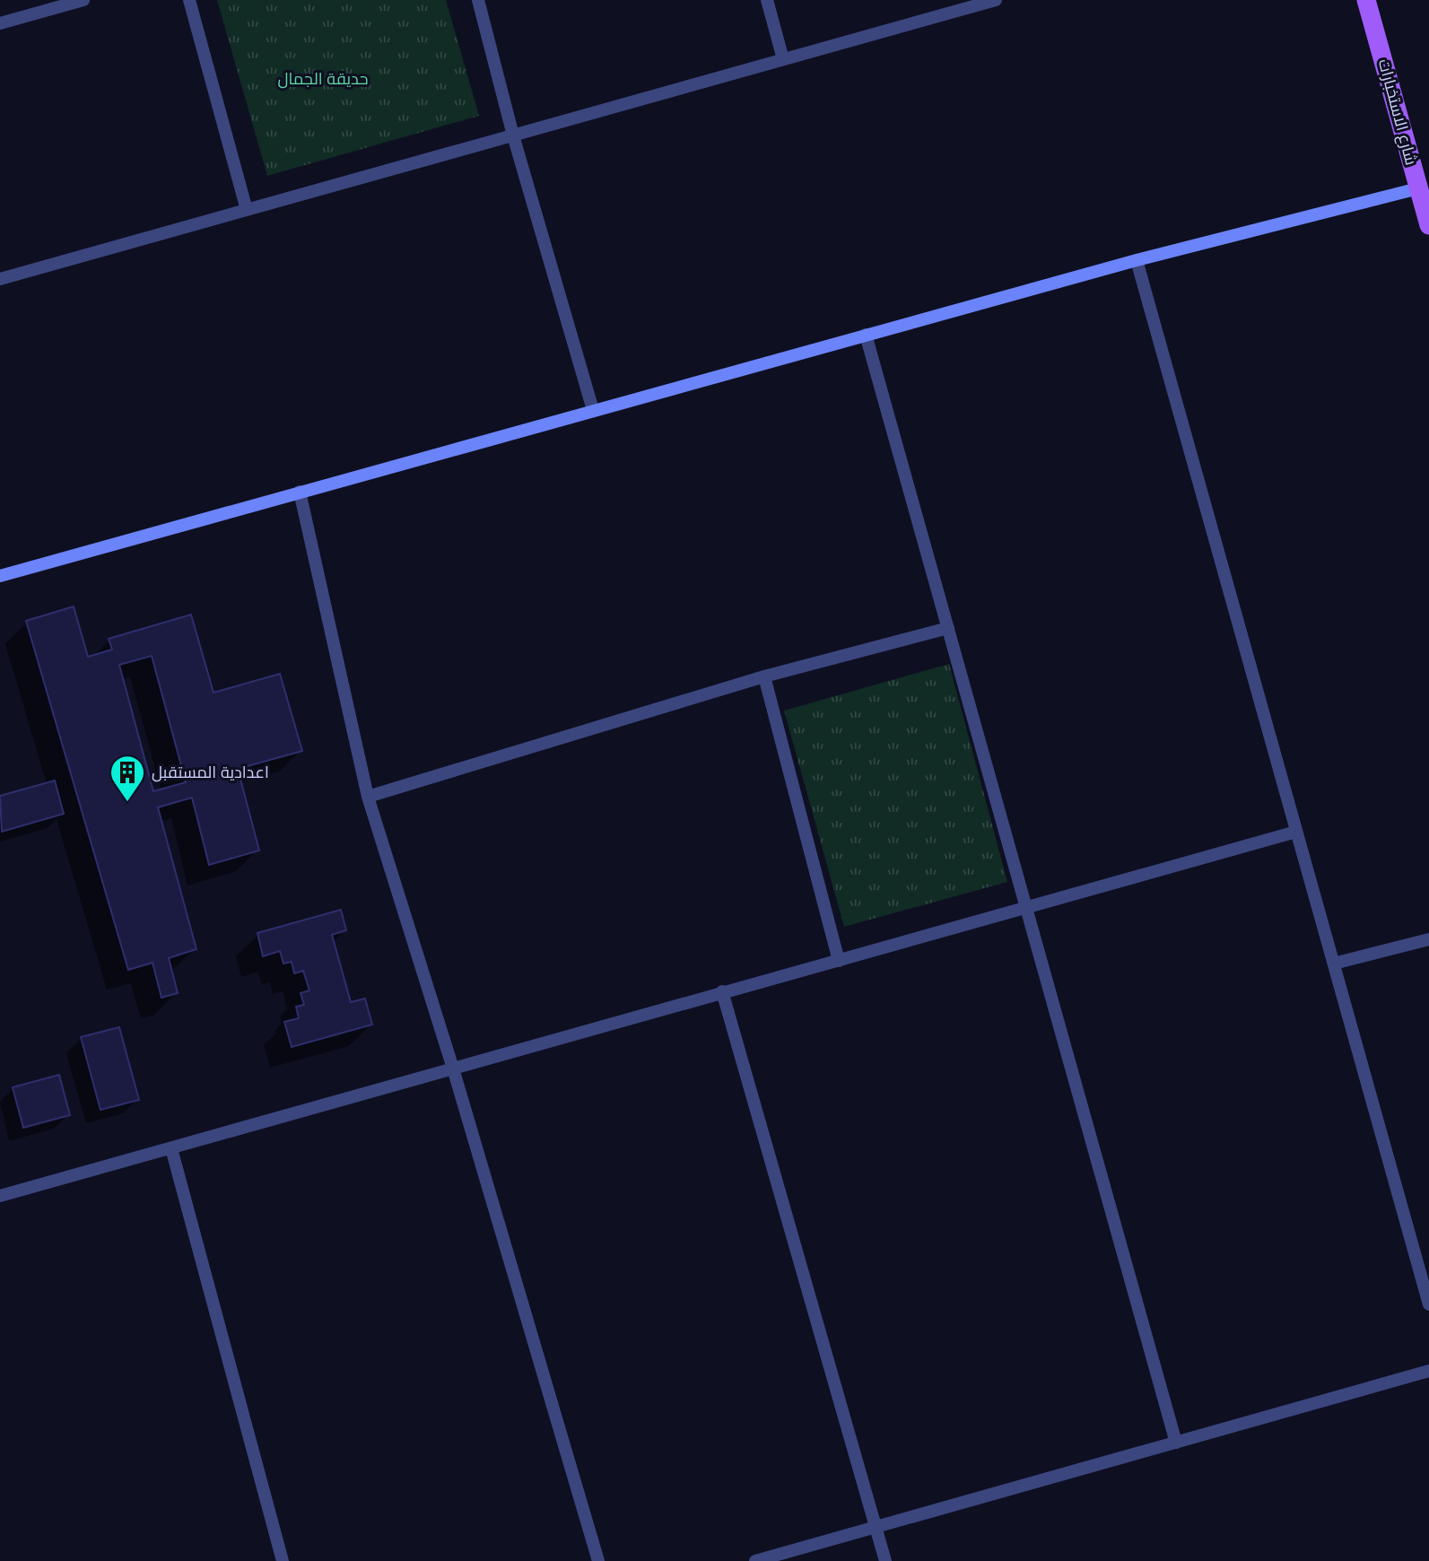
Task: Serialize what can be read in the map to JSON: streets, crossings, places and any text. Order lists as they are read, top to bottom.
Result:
{
  "streets": {
    "main road": ["شارع الاستخبارات"]
  },
  "parks": ["حديقة الجمال"],
  "places": {
    "building": ["اعدادية المستقبل"]
  }
}
